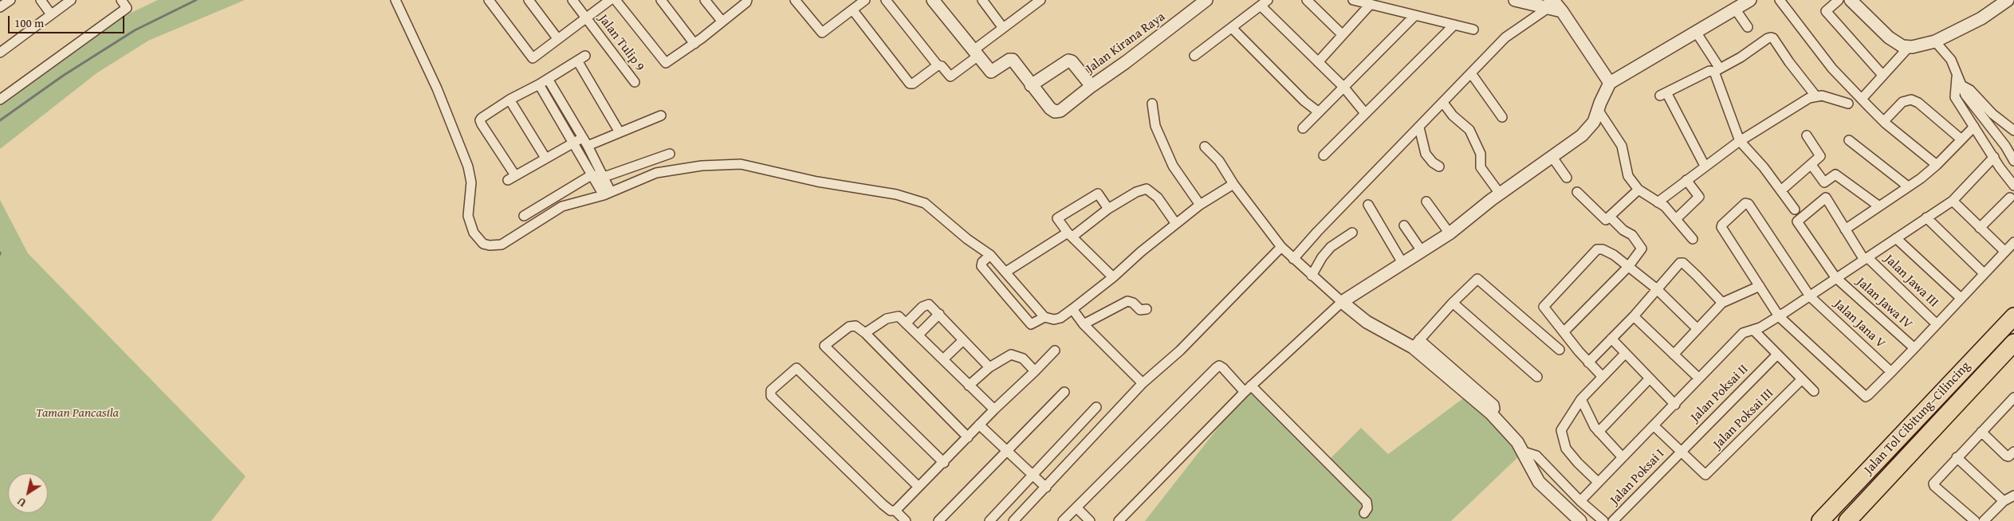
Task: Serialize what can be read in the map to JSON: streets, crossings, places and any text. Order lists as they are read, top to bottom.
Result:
{
  "streets": {
    "highway": ["Jalan Tol Cibitung–Cilincing"],
    "street": [
      "Jalan Tulip 9",
      "Jalan Kirana Raya",
      "Jalan Jawa III",
      "Jalan Jawa IV",
      "Jalan Jana V",
      "Jalan Poksai II",
      "Jalan Poksai III",
      "Jalan Poksai I"
    ]
  },
  "crossings": [
    ["Jalan Jawa III", "Jalan Jawa IV"],
    ["Jalan Poksai II", "Jalan Poksai III"],
    ["Jalan Poksai II", "Jalan Poksai I"],
    ["Jalan Poksai III", "Jalan Poksai I"]
  ],
  "parks": ["Taman Pancasila"],
  "scale_bar": "100 m",
  "north": "bottom left"
}
